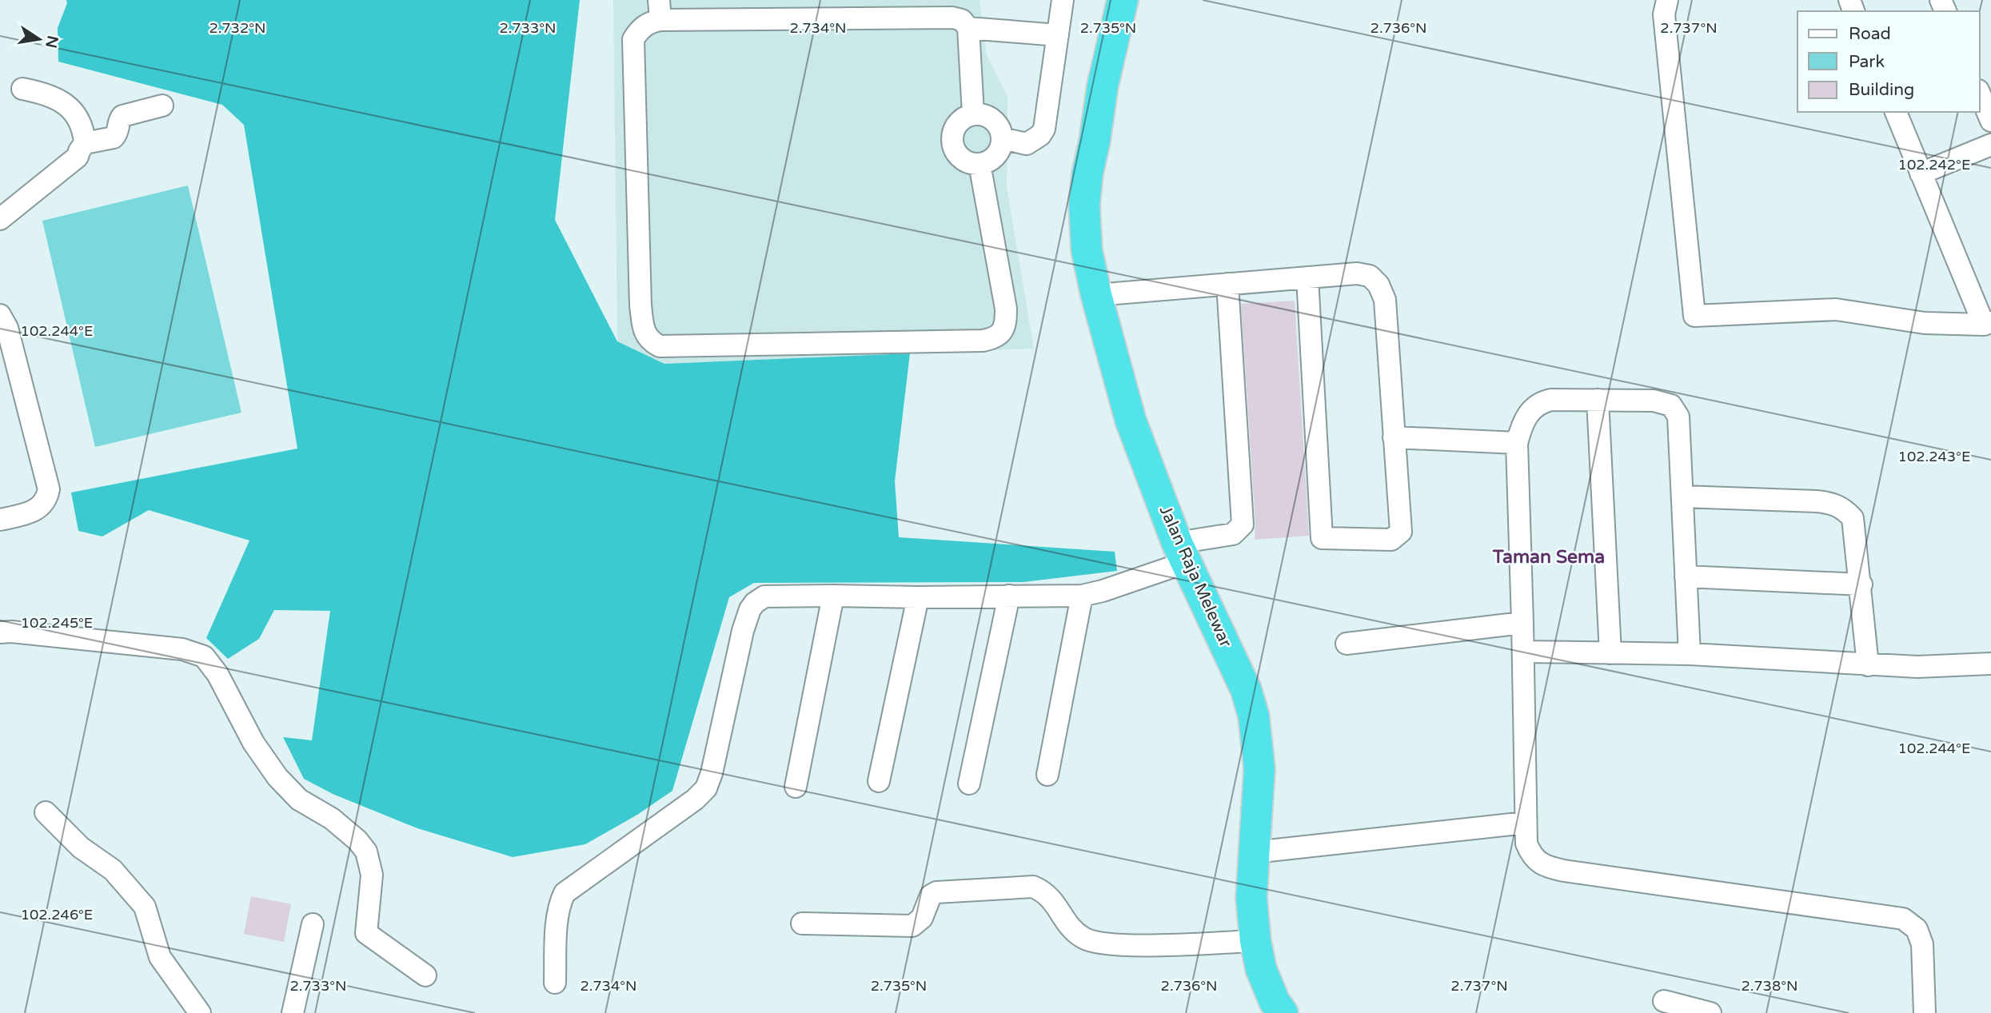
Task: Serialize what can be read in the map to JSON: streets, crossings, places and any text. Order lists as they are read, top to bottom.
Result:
{
  "streets": {
    "highway": ["Jalan Raja Melewar"]
  },
  "districts": ["Taman Sema"],
  "legend": ["Road", "Park", "Building"],
  "north": "right",
  "coordinates": [
    "2.732°N",
    "2.733°N",
    "2.734°N",
    "2.735°N",
    "2.736°N",
    "2.737°N",
    "102.242°E",
    "102.244°E",
    "102.243°E",
    "102.245°E",
    "102.246°E",
    "2.738°N"
  ]
}
